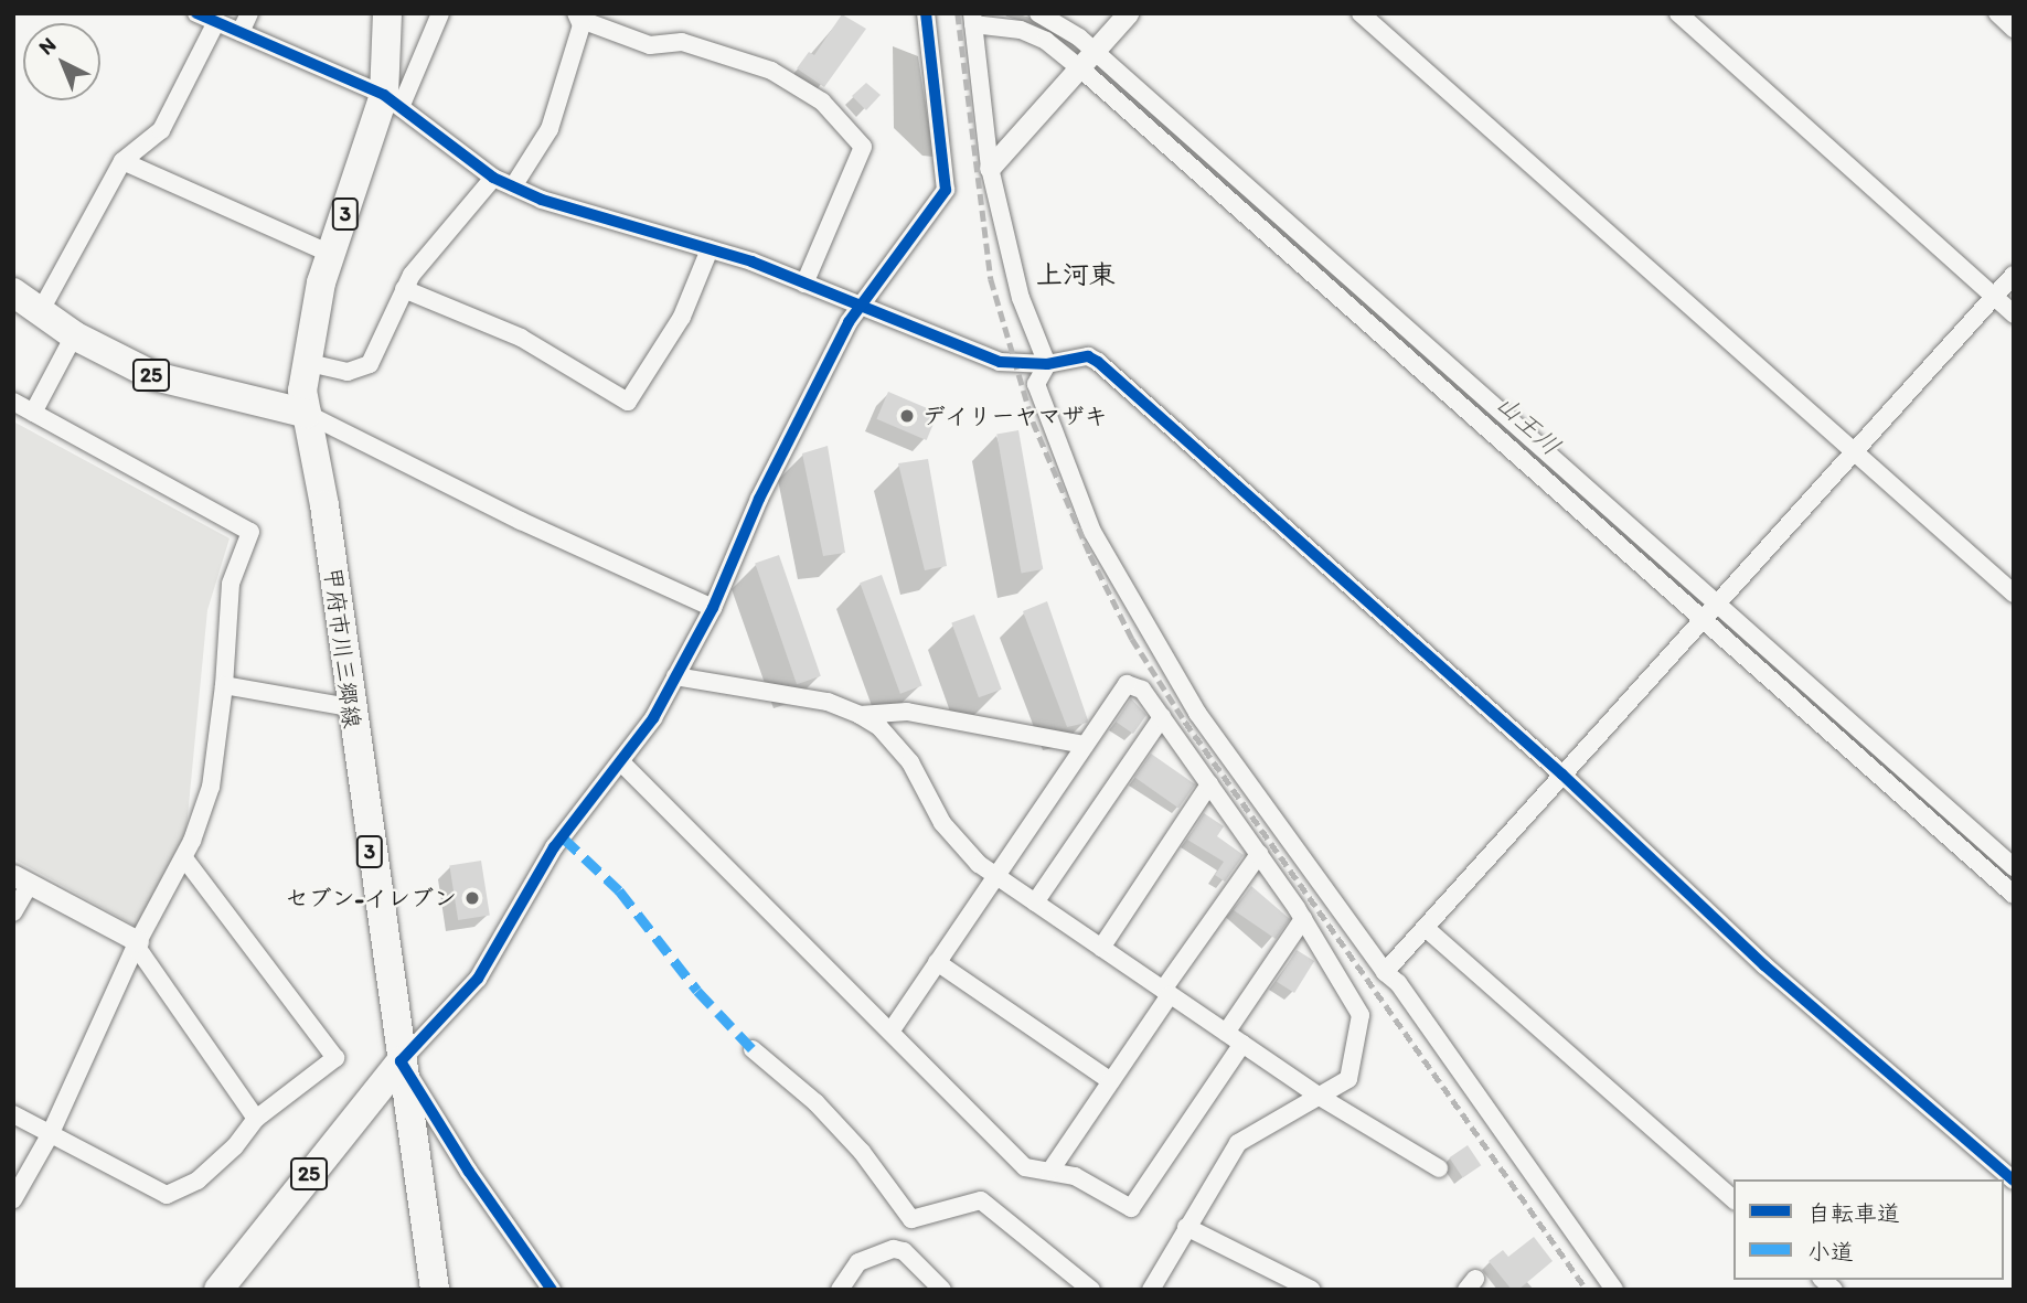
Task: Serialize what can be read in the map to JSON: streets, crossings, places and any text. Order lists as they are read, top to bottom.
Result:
{
  "streets": {
    "main road": ["3", "25", "甲府市川三郷線"]
  },
  "crossings": [
    ["25", "甲府市川三郷線"]
  ],
  "districts": ["上河東"],
  "water": ["山王川"],
  "places": ["デイリーヤマザキ", "セブン-イレブン"],
  "legend": ["自転車道", "小道"],
  "north": "top left"
}
